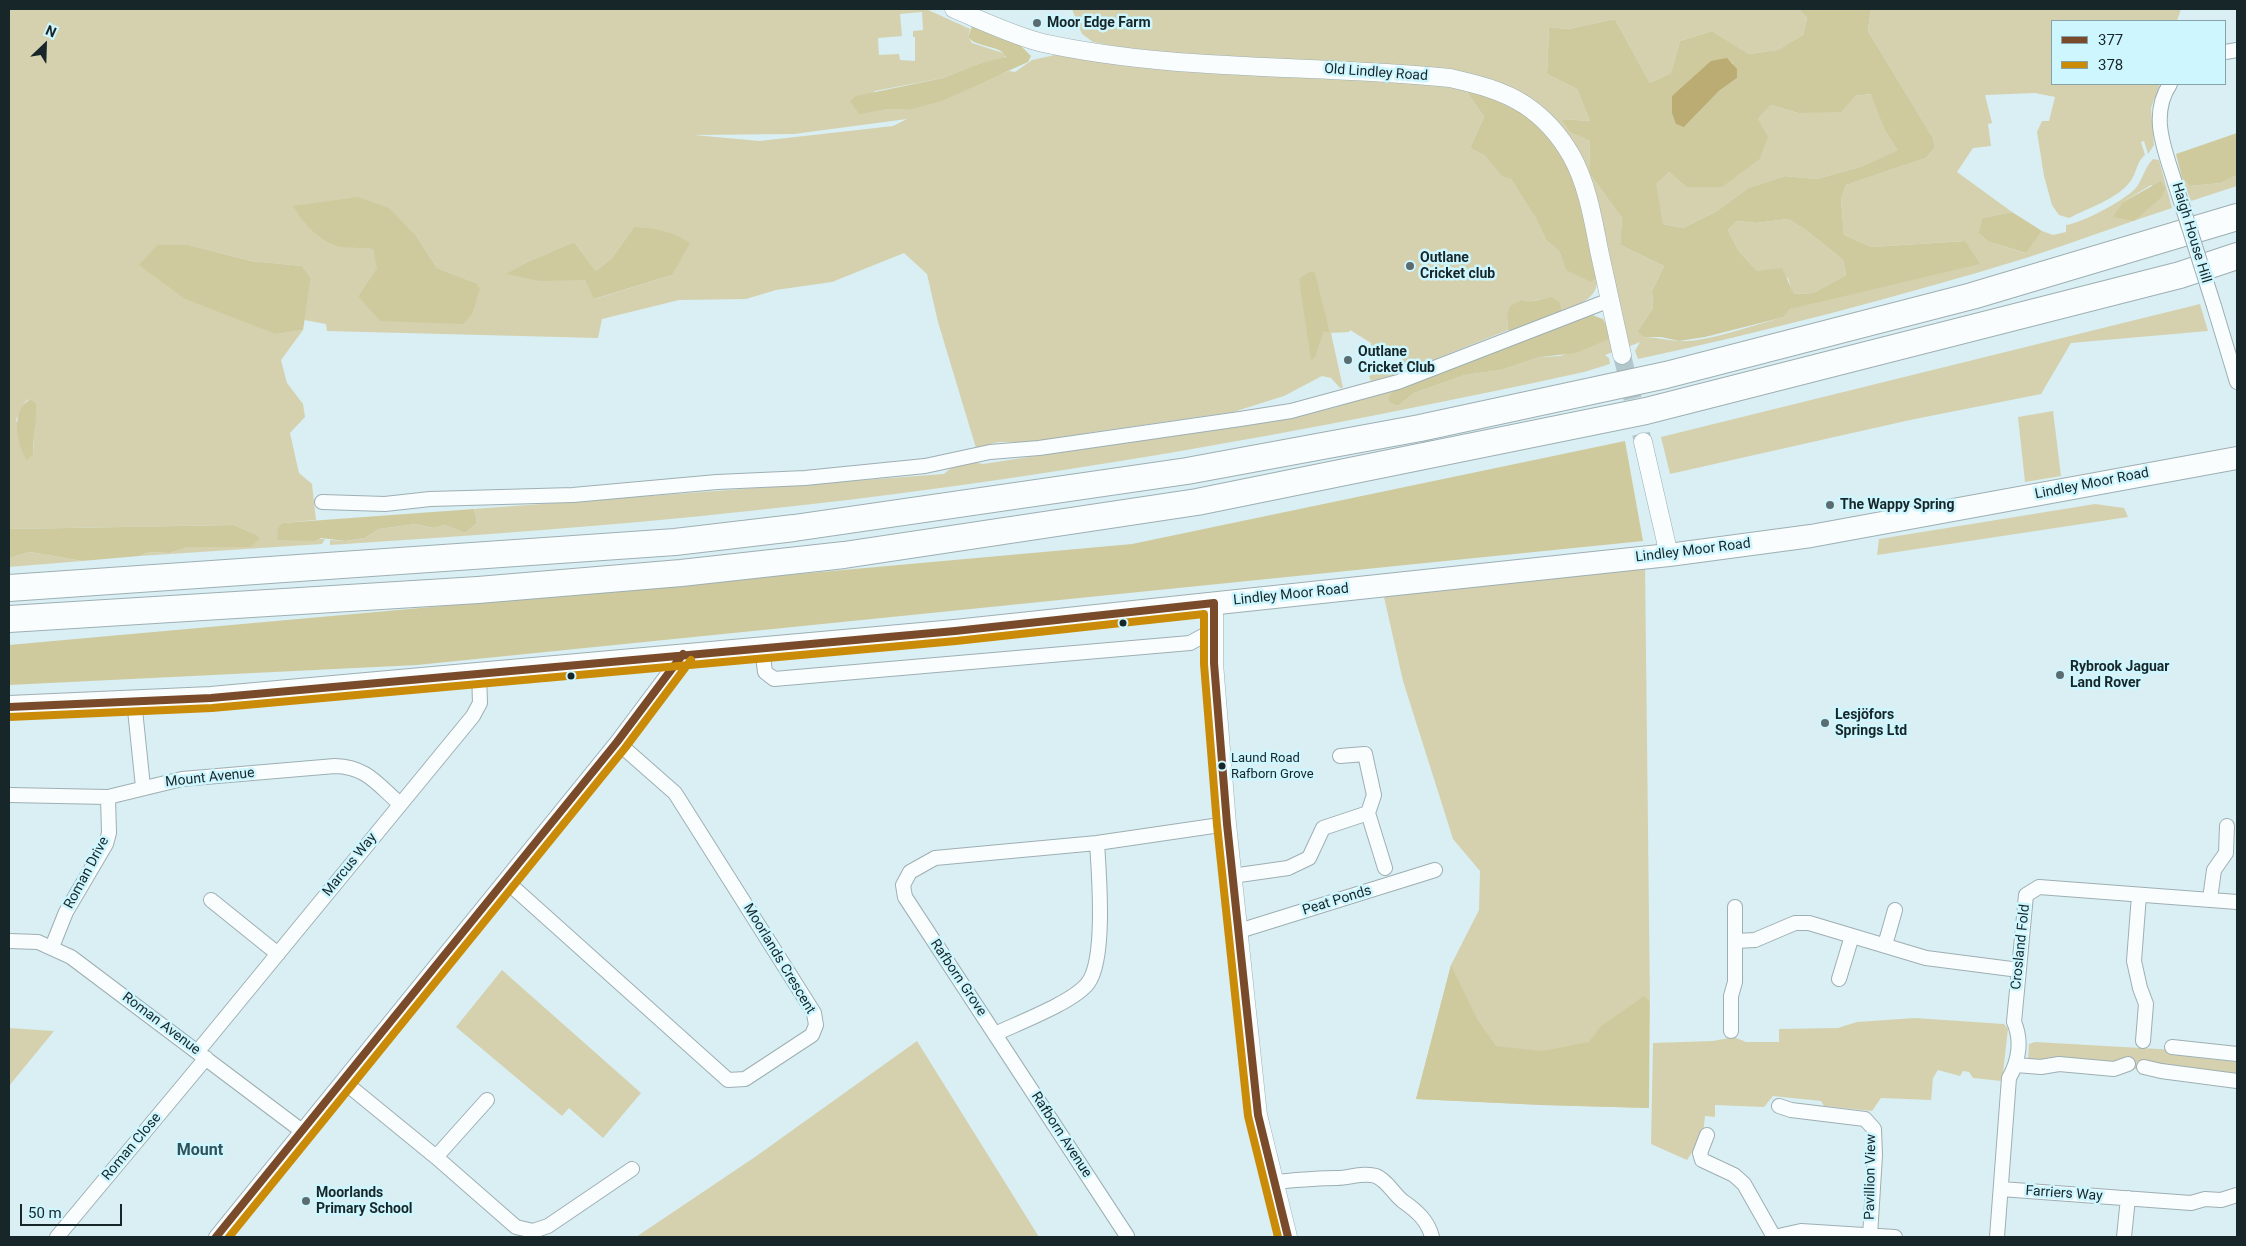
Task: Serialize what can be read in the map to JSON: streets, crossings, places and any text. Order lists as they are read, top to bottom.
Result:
{
  "streets": {
    "main road": ["Lindley Moor Road"],
    "street": [
      "Old Lindley Road",
      "Haigh House Hill",
      "Mount Avenue",
      "Marcus Way",
      "Roman Drive",
      "Peat Ponds",
      "Crosland Fold",
      "Moorlands Crescent",
      "Rafborn Grove",
      "Roman Avenue",
      "Rafborn Avenue",
      "Roman Close",
      "Pavillion View",
      "Farriers Way"
    ]
  },
  "crossings": [
    ["Lindley Moor Road", "Marcus Way"],
    ["Mount Avenue", "Marcus Way"],
    ["Mount Avenue", "Roman Drive"],
    ["Marcus Way", "Roman Avenue"],
    ["Marcus Way", "Roman Close"],
    ["Roman Drive", "Roman Avenue"],
    ["Crosland Fold", "Farriers Way"],
    ["Rafborn Grove", "Rafborn Avenue"],
    ["Roman Avenue", "Roman Close"]
  ],
  "districts": ["Mount"],
  "places": [
    "Moor Edge Farm",
    "Outlane Cricket club",
    "Outlane Cricket Club",
    "The Wappy Spring",
    "Rybrook Jaguar Land Rover",
    "Lesjöfors Springs Ltd",
    "Laund Road Rafborn Grove",
    "Moorlands Primary School"
  ],
  "lines": ["transit line 377", "transit line 378"],
  "legend": ["377", "378"],
  "scale_bar": "50 m",
  "north": "top right"
}
